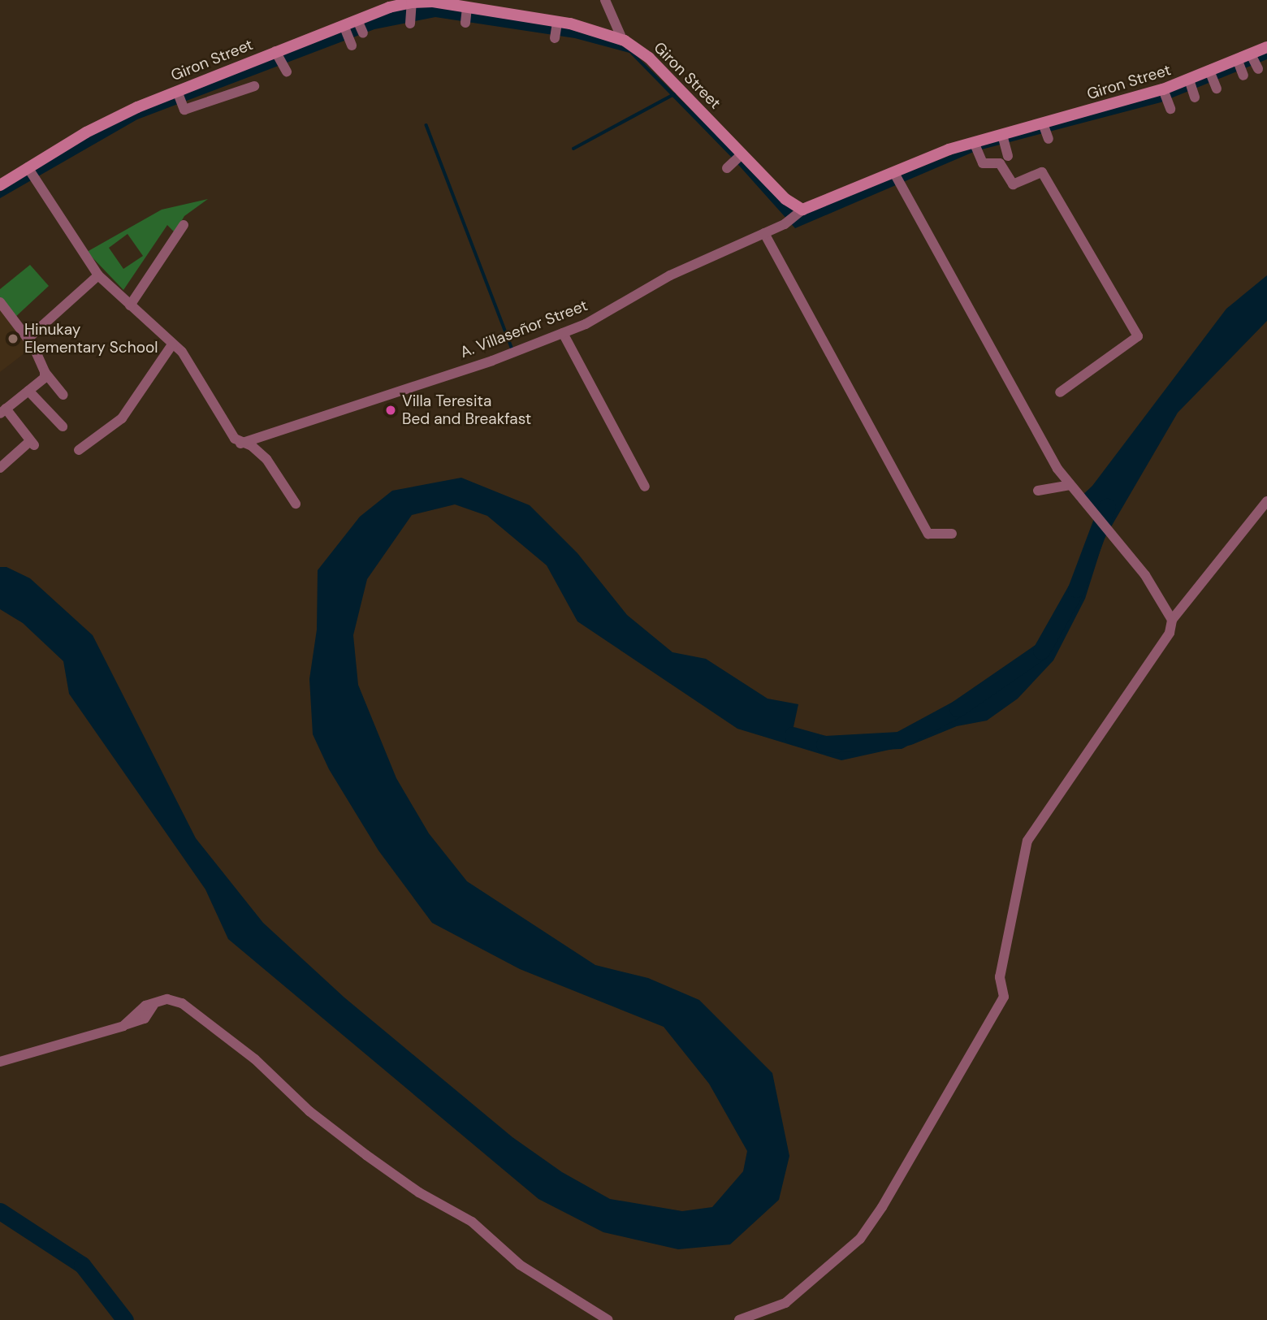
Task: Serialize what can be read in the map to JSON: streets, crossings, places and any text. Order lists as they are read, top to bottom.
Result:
{
  "streets": {
    "street": ["Giron Street", "A. Villaseñor Street"]
  },
  "crossings": [
    ["Giron Street", "A. Villaseñor Street"]
  ],
  "places": ["Hinukay Elementary School", "Villa Teresita Bed and Breakfast"]
}
